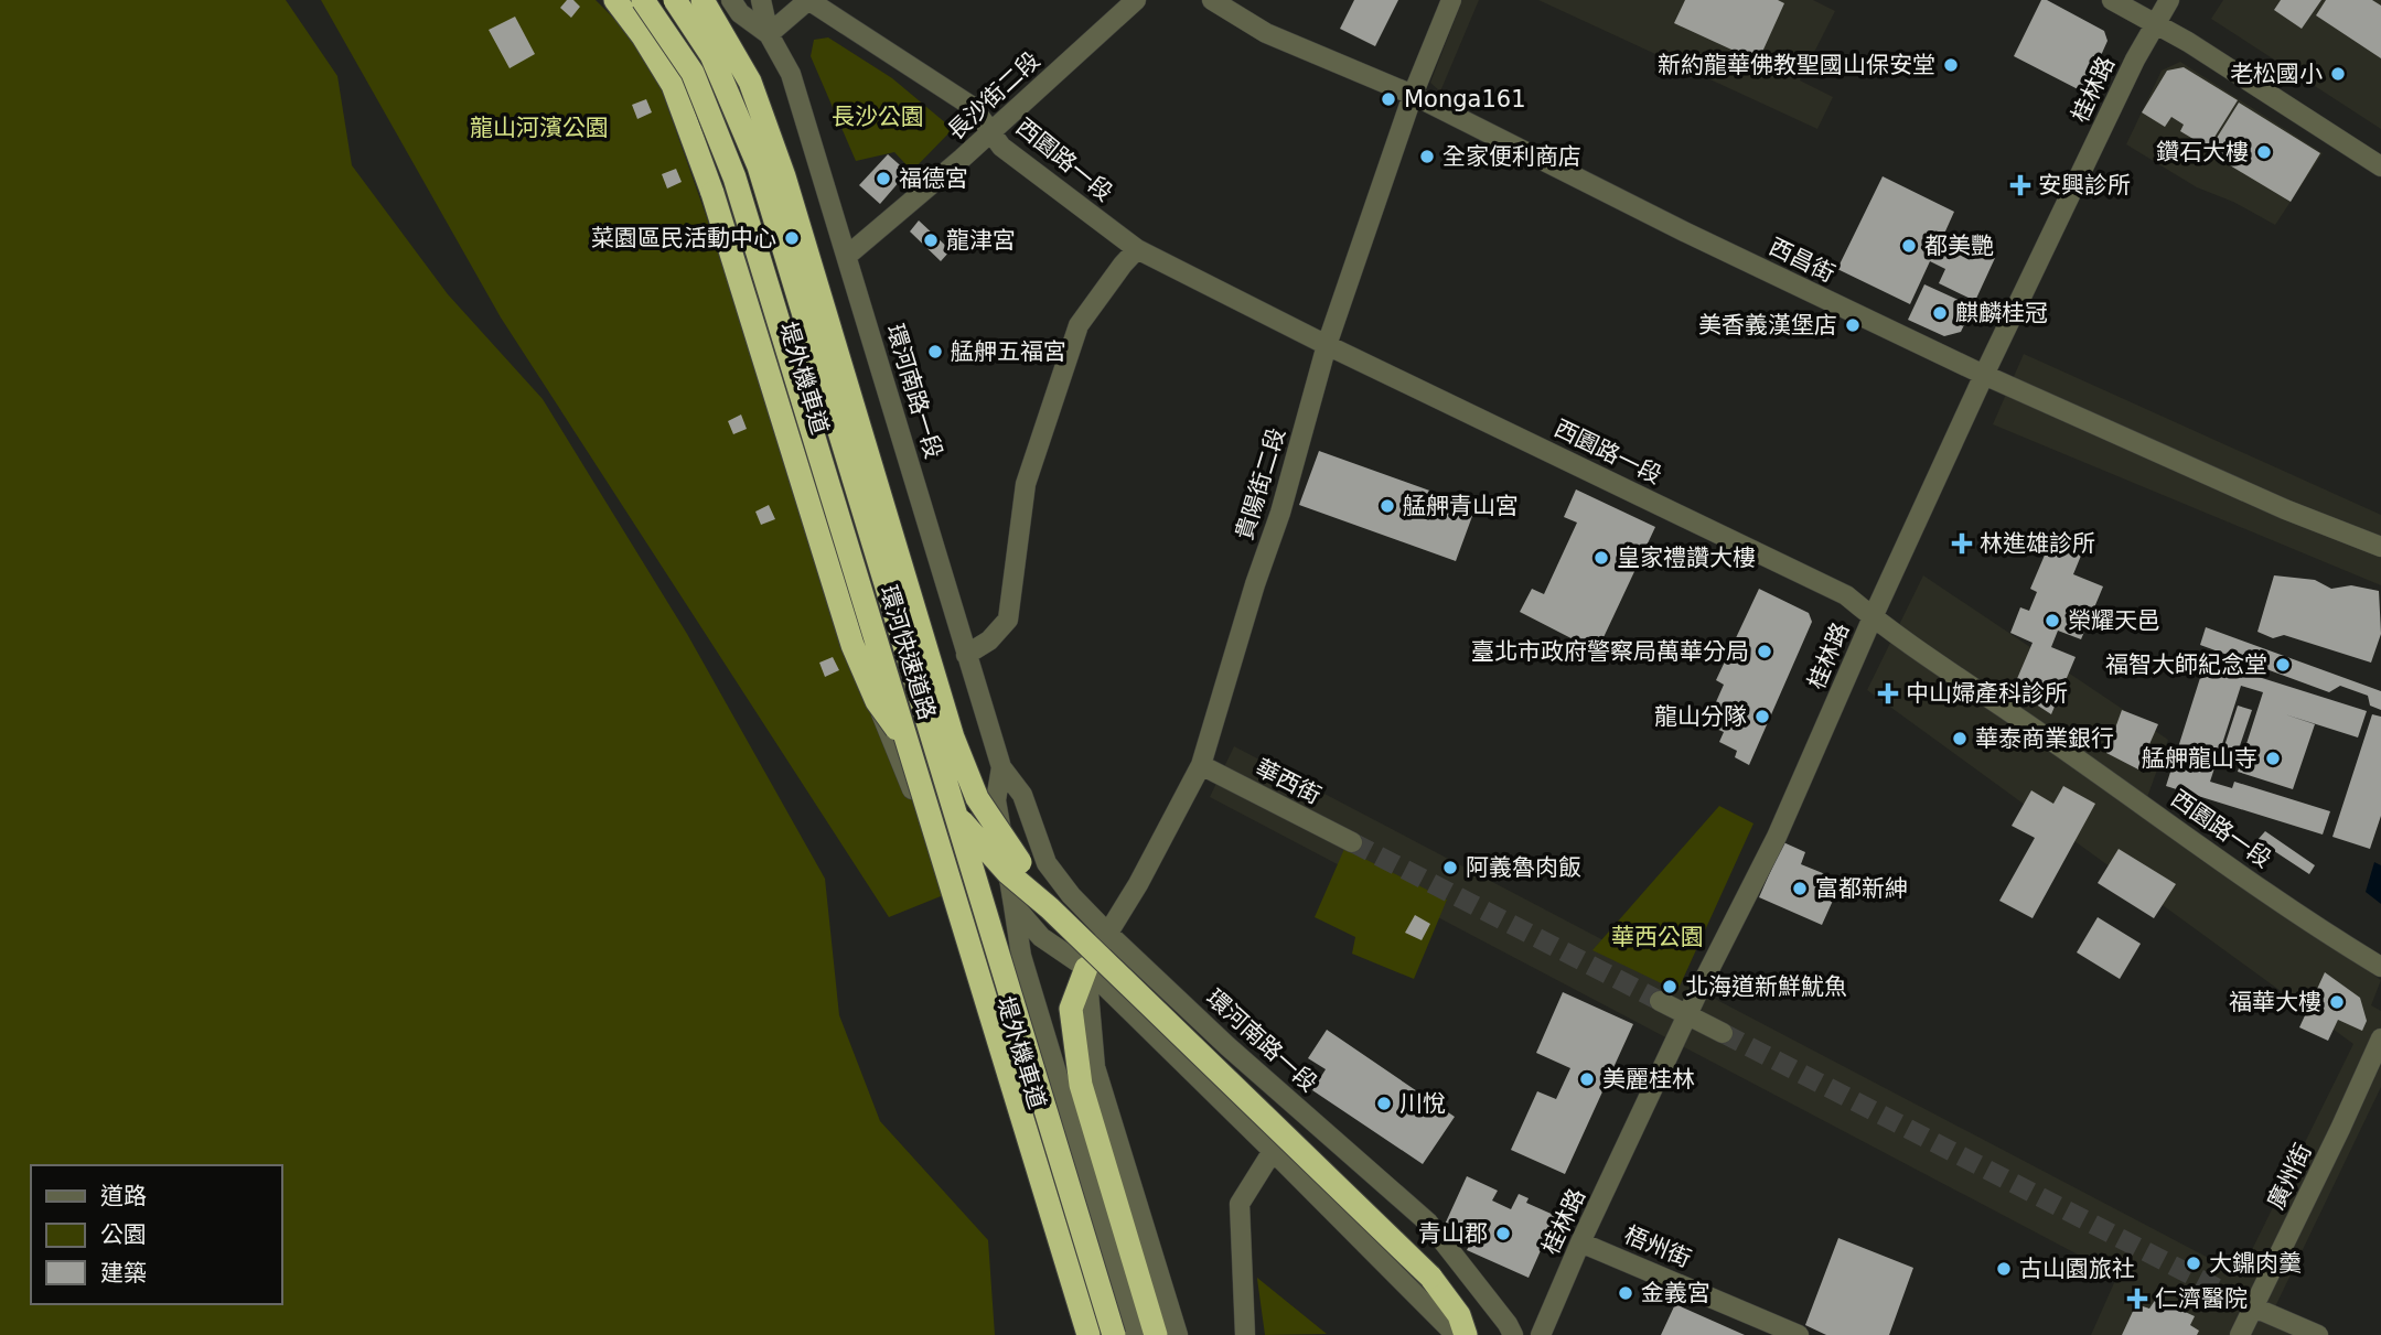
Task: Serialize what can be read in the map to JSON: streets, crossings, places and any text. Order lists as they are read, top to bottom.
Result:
{
  "streets": {
    "highway": ["環河快速道路"],
    "street": [
      "桂林路",
      "長沙街二段",
      "西園路一段",
      "西昌街",
      "堤外機車道",
      "環河南路一段",
      "貴陽街二段",
      "華西街",
      "廣州街",
      "梧州街"
    ]
  },
  "crossings": [
    ["桂林路", "西園路一段"],
    ["桂林路", "西昌街"],
    ["桂林路", "梧州街"],
    ["長沙街二段", "西園路一段"],
    ["長沙街二段", "環河南路一段"],
    ["西園路一段", "貴陽街二段"],
    ["西昌街", "貴陽街二段"],
    ["堤外機車道", "環河快速道路"],
    ["環河南路一段", "貴陽街二段"],
    ["貴陽街二段", "華西街"]
  ],
  "parks": ["長沙公園", "龍山河濱公園", "華西公園"],
  "places": {
    "other": [
      "新約龍華佛教聖國山保安堂",
      "老松國小",
      "Monga161",
      "鑽石大樓",
      "全家便利商店",
      "福德宮",
      "菜園區民活動中心",
      "龍津宮",
      "都美艷",
      "麒麟桂冠",
      "美香義漢堡店",
      "艋舺五福宮",
      "艋舺青山宮",
      "皇家禮讚大樓",
      "榮耀天邑",
      "臺北市政府警察局萬華分局",
      "福智大師紀念堂",
      "龍山分隊",
      "華泰商業銀行",
      "艋舺龍山寺",
      "阿義魯肉飯",
      "富都新紳",
      "北海道新鮮魷魚",
      "福華大樓",
      "美麗桂林",
      "川悅",
      "青山郡",
      "大鐤肉羹",
      "古山園旅社",
      "金義宮"
    ],
    "health": [
      "安興診所",
      "林進雄診所",
      "中山婦產科診所",
      "仁濟醫院"
    ]
  },
  "legend": ["道路", "公園", "建築"]
}
